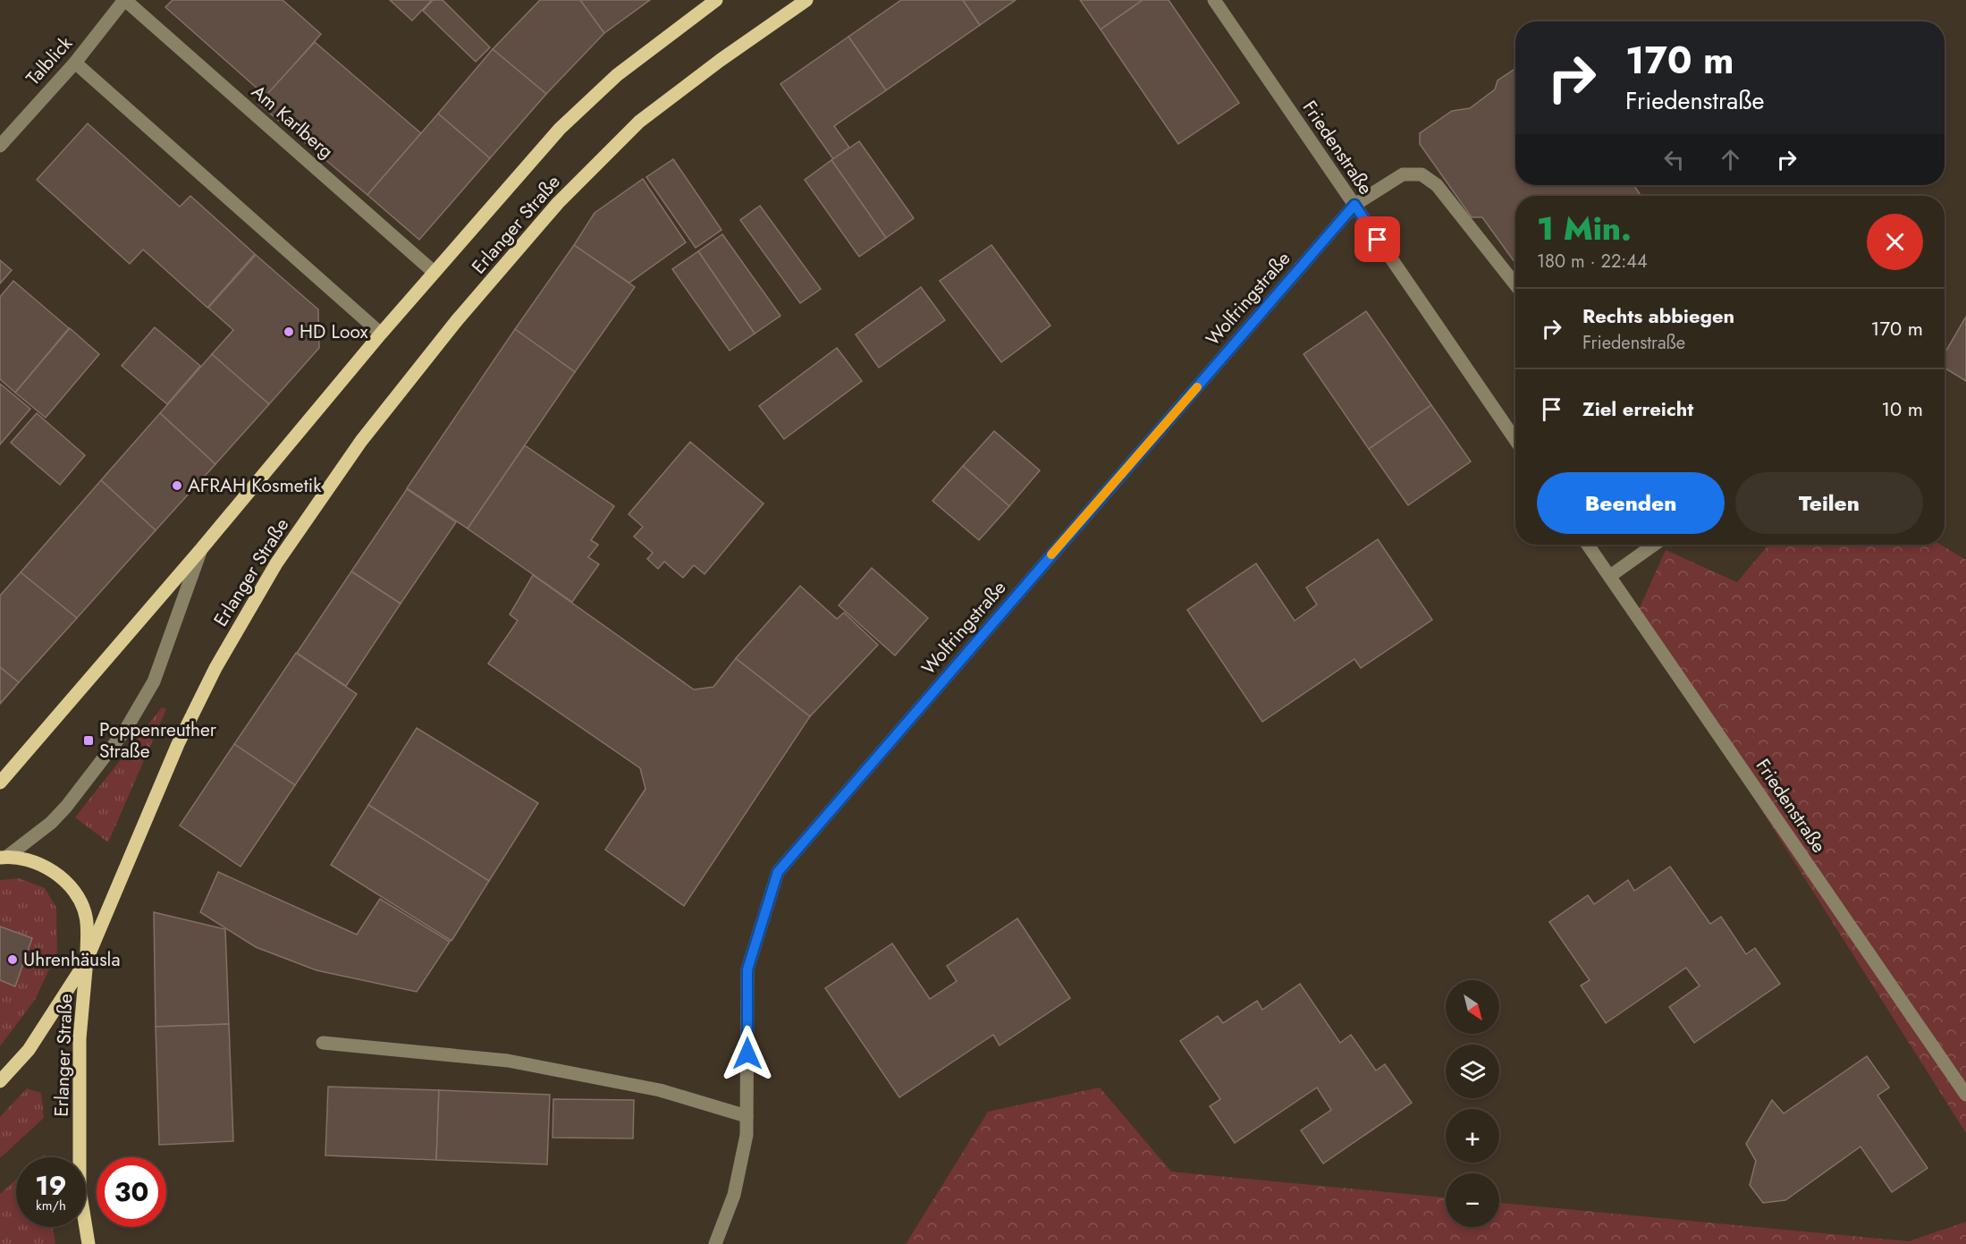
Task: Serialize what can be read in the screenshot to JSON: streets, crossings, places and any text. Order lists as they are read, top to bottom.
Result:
{
  "streets": {
    "main road": ["Erlanger Straße"],
    "street": [
      "Talblick",
      "Am Karlberg",
      "Friedenstraße",
      "Wolfringstraße"
    ]
  },
  "crossings": [
    ["Talblick", "Am Karlberg"],
    ["Am Karlberg", "Erlanger Straße"],
    ["Friedenstraße", "Wolfringstraße"]
  ],
  "places": {
    "other": ["HD Loox", "AFRAH Kosmetik", "Uhrenhäusla"],
    "transit": ["Poppenreuther Straße"]
  },
  "north": "bottom right",
  "page": {
    "turn": ["170 m", "Friedenstraße"],
    "heading": ["1 Min.", "180 m · 22:44"],
    "list": [
      {
        "name": "Rechts abbiegen",
        "note": "Friedenstraße",
        "value": "170 m"
      },
      {
        "name": "Ziel erreicht",
        "value": "10 m"
      }
    ],
    "buttons": ["Beenden", "Teilen"],
    "map_buttons": ["+", "−"],
    "speed": "19 km/h",
    "limit": "30"
  }
}
